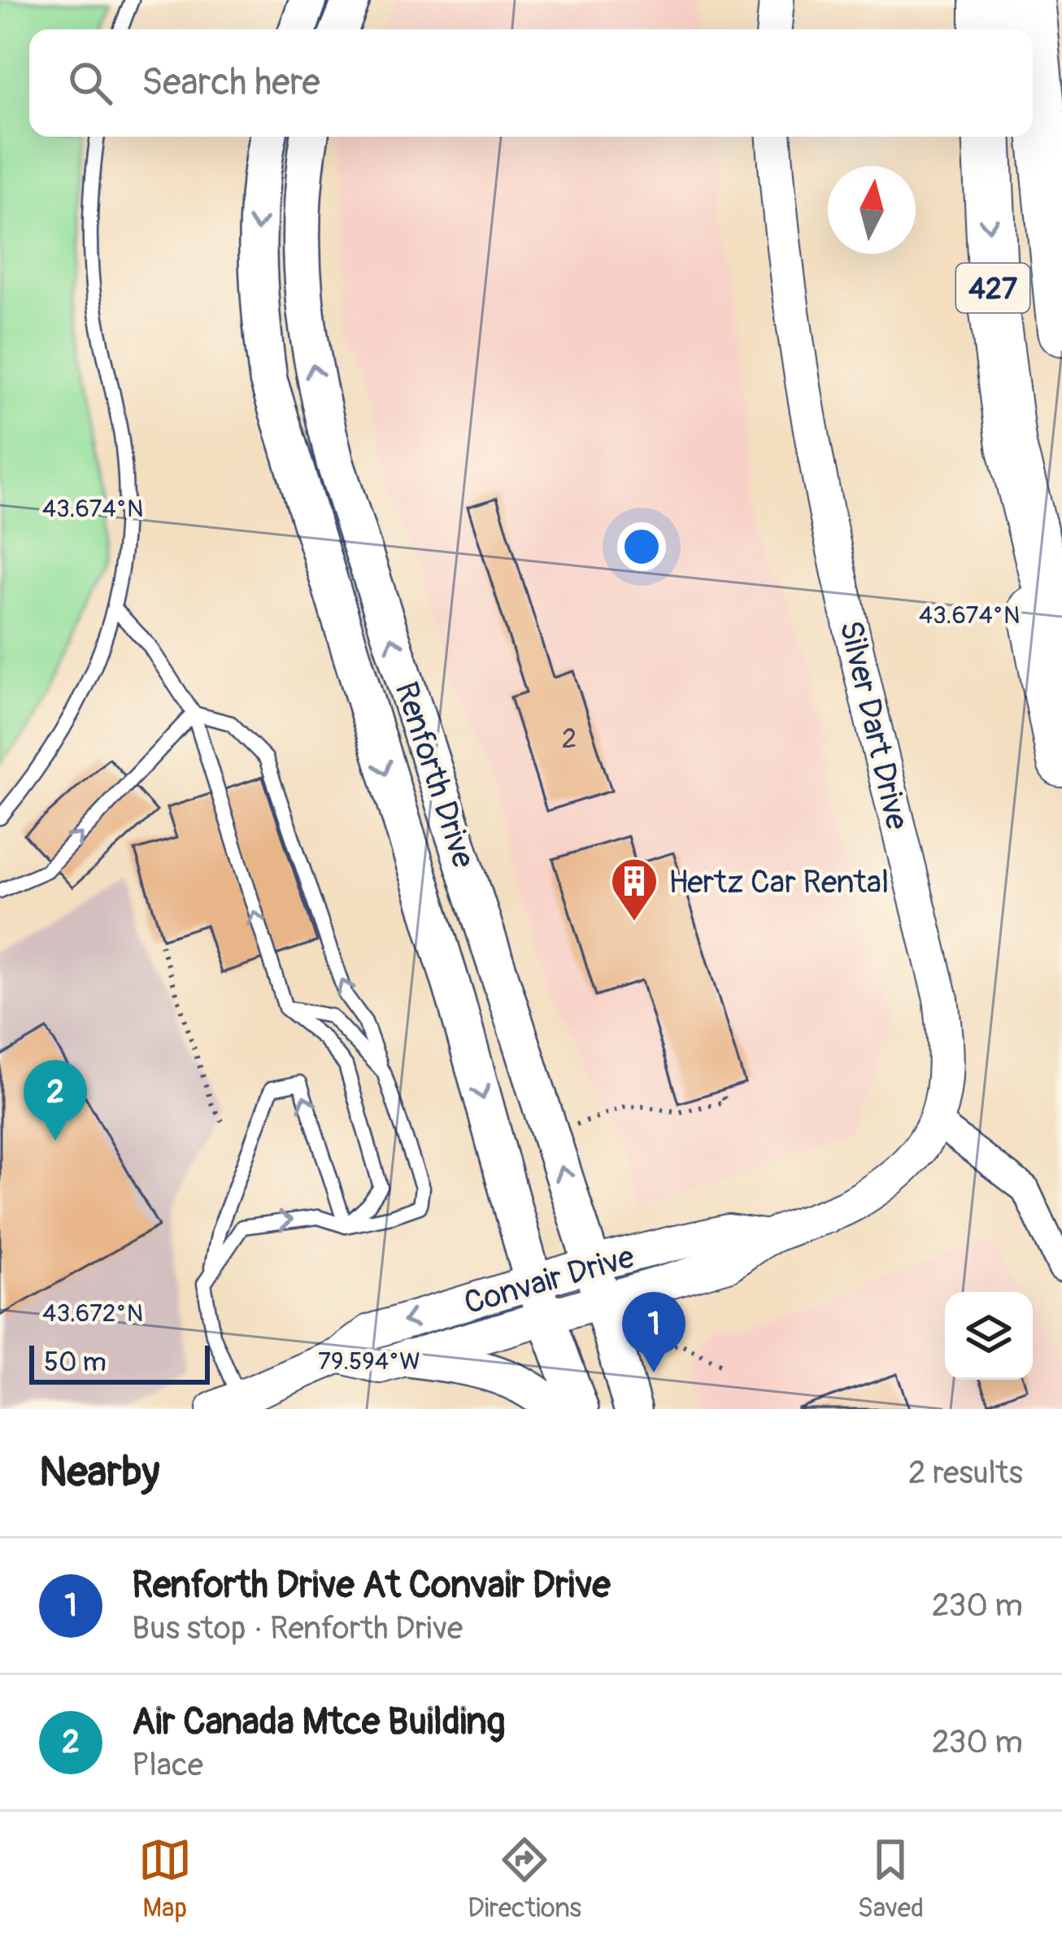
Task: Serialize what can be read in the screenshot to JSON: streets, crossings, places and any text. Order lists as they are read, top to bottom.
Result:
{
  "streets": {
    "highway": ["427"],
    "main road": ["Renforth Drive"],
    "street": ["Silver Dart Drive", "Convair Drive"]
  },
  "crossings": [
    ["Silver Dart Drive", "Convair Drive"],
    ["Renforth Drive", "Convair Drive"]
  ],
  "places": {
    "building": ["Hertz Car Rental"]
  },
  "house_numbers": ["2"],
  "scale_bar": "50 m",
  "north": "top",
  "page": {
    "search": "Search here",
    "pins": ["2", "1"],
    "scale": "50 m",
    "heading": ["Nearby", "2 results"],
    "list": [
      {
        "mark": "1",
        "name": "Renforth Drive At Convair Drive",
        "note": "Bus stop · Renforth Drive",
        "value": "230 m"
      },
      {
        "mark": "2",
        "name": "Air Canada Mtce Building",
        "note": "Place",
        "value": "230 m"
      }
    ],
    "nav": ["Map", "Directions", "Saved"]
  },
  "coordinates": ["43.674°N", "43.672°N", "79.594°W"]
}
